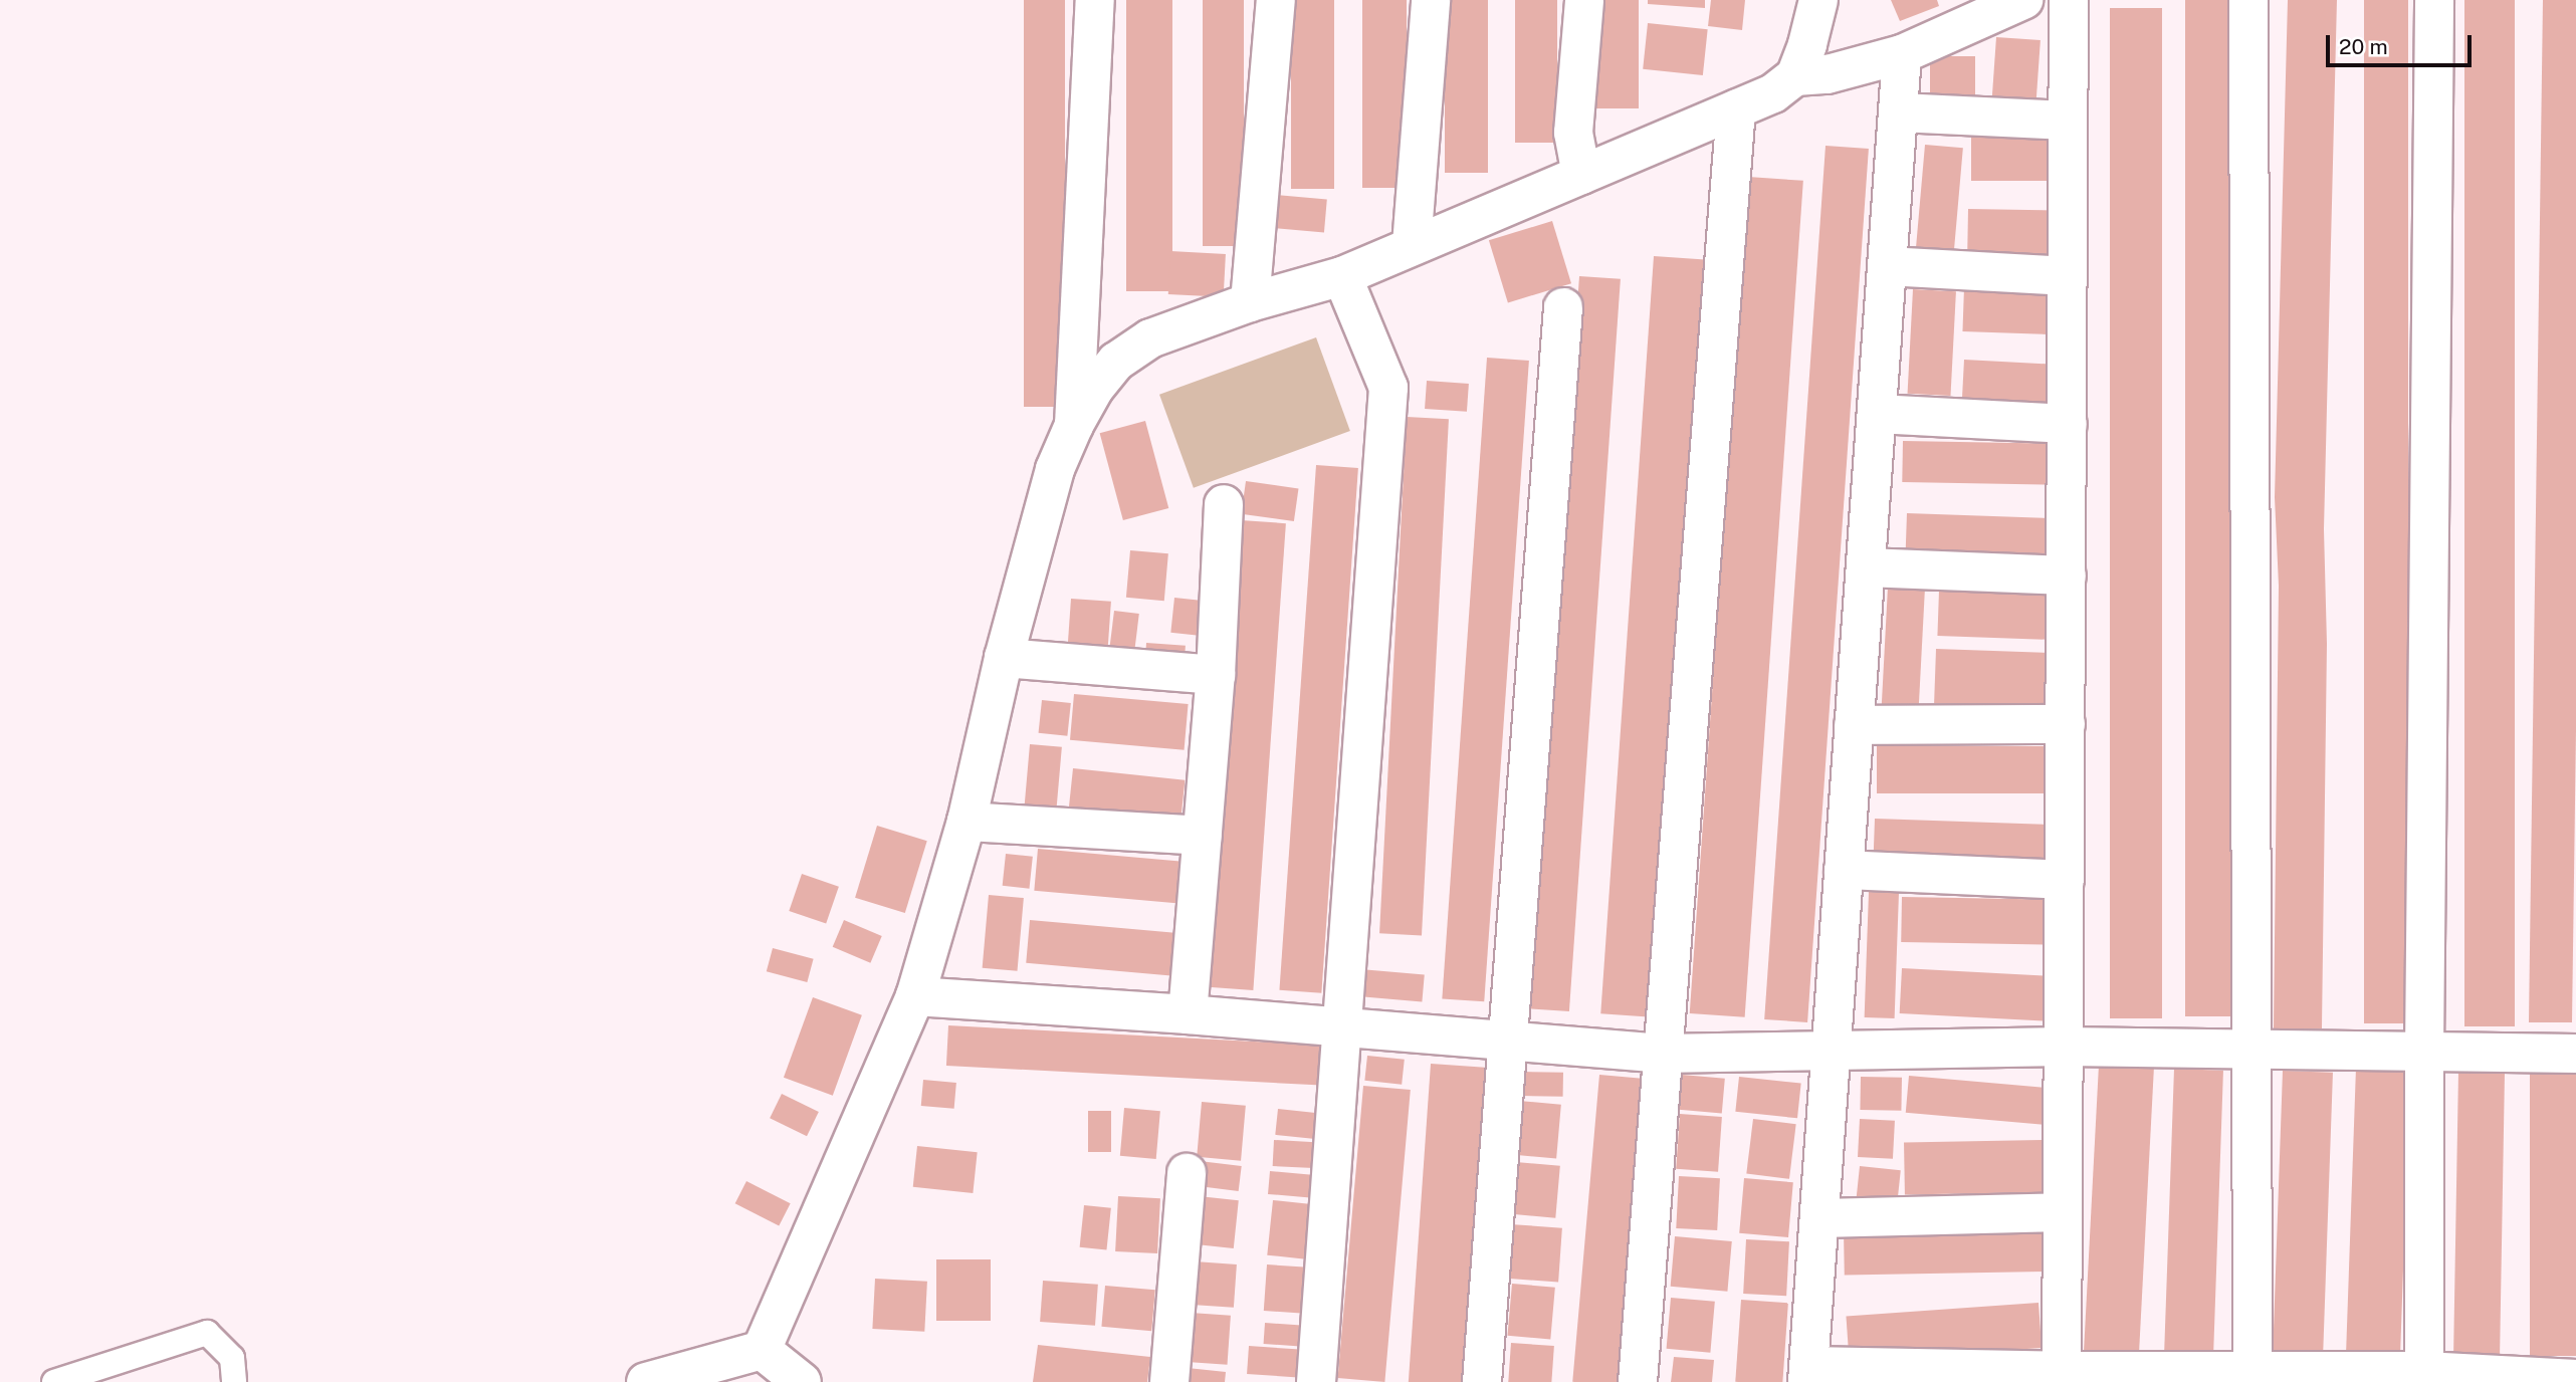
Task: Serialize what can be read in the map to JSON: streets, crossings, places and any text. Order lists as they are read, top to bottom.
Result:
{
  "scale_bar": "20 m"
}
